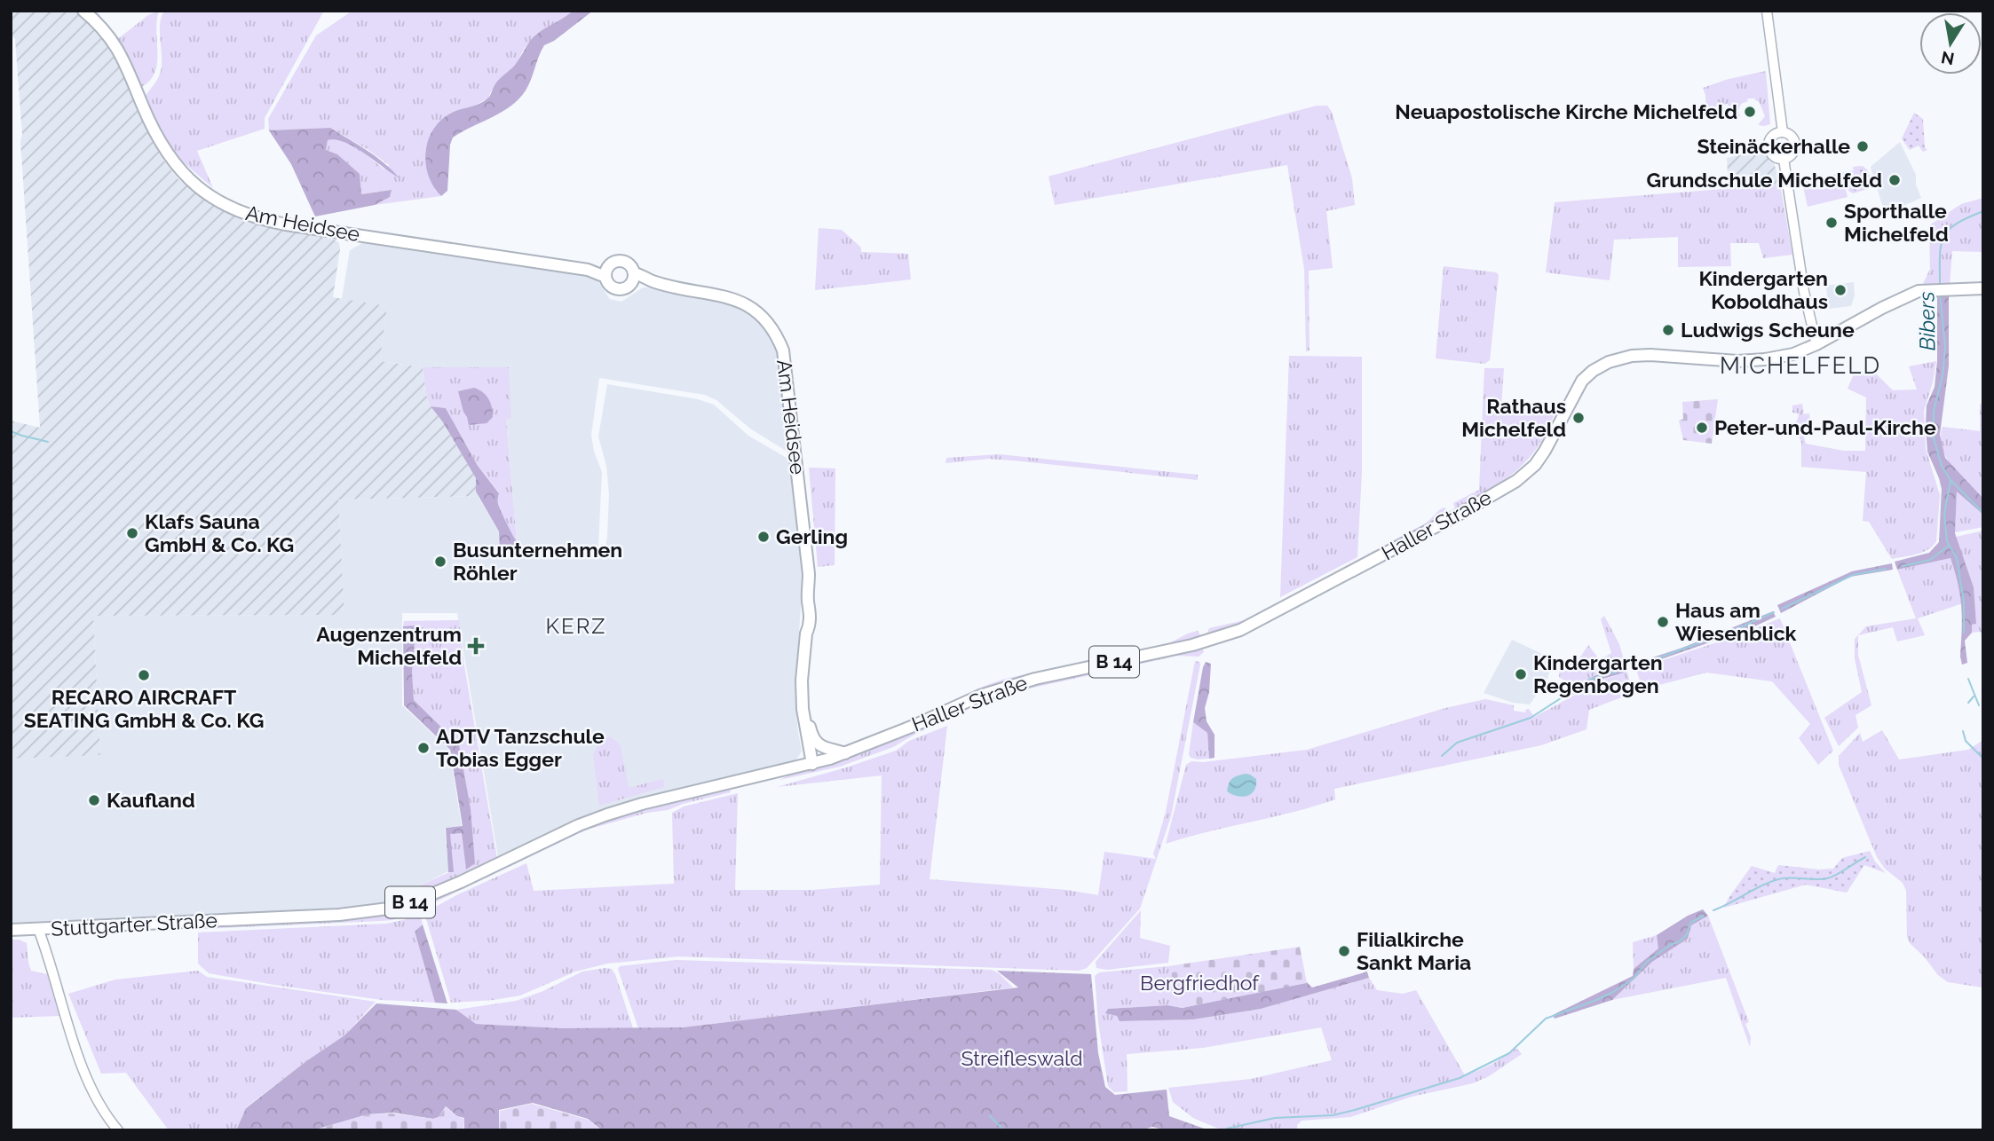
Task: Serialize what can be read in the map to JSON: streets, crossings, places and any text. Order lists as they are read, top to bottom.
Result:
{
  "streets": {
    "main road": [
      "Am Heidsee",
      "Haller Straße",
      "B 14",
      "Stuttgarter Straße"
    ]
  },
  "crossings": [
    ["Haller Straße", "Stuttgarter Straße"]
  ],
  "districts": ["MICHELFELD", "KERZ"],
  "water": ["Bibers"],
  "parks": ["Bergfriedhof", "Streifleswald"],
  "places": {
    "other": [
      "Neuapostolische Kirche Michelfeld",
      "Steinäckerhalle",
      "Grundschule Michelfeld",
      "Sporthalle Michelfeld",
      "Kindergarten Koboldhaus",
      "Ludwigs Scheune",
      "Rathaus Michelfeld",
      "Peter-und-Paul-Kirche",
      "Klafs Sauna GmbH & Co. KG",
      "Gerling",
      "Busunternehmen Röhler",
      "Haus am Wiesenblick",
      "Kindergarten Regenbogen",
      "RECARO AIRCRAFT SEATING GmbH & Co. KG",
      "ADTV Tanzschule Tobias Egger",
      "Kaufland",
      "Filialkirche Sankt Maria"
    ],
    "health": ["Augenzentrum Michelfeld"]
  },
  "north": "bottom"
}
